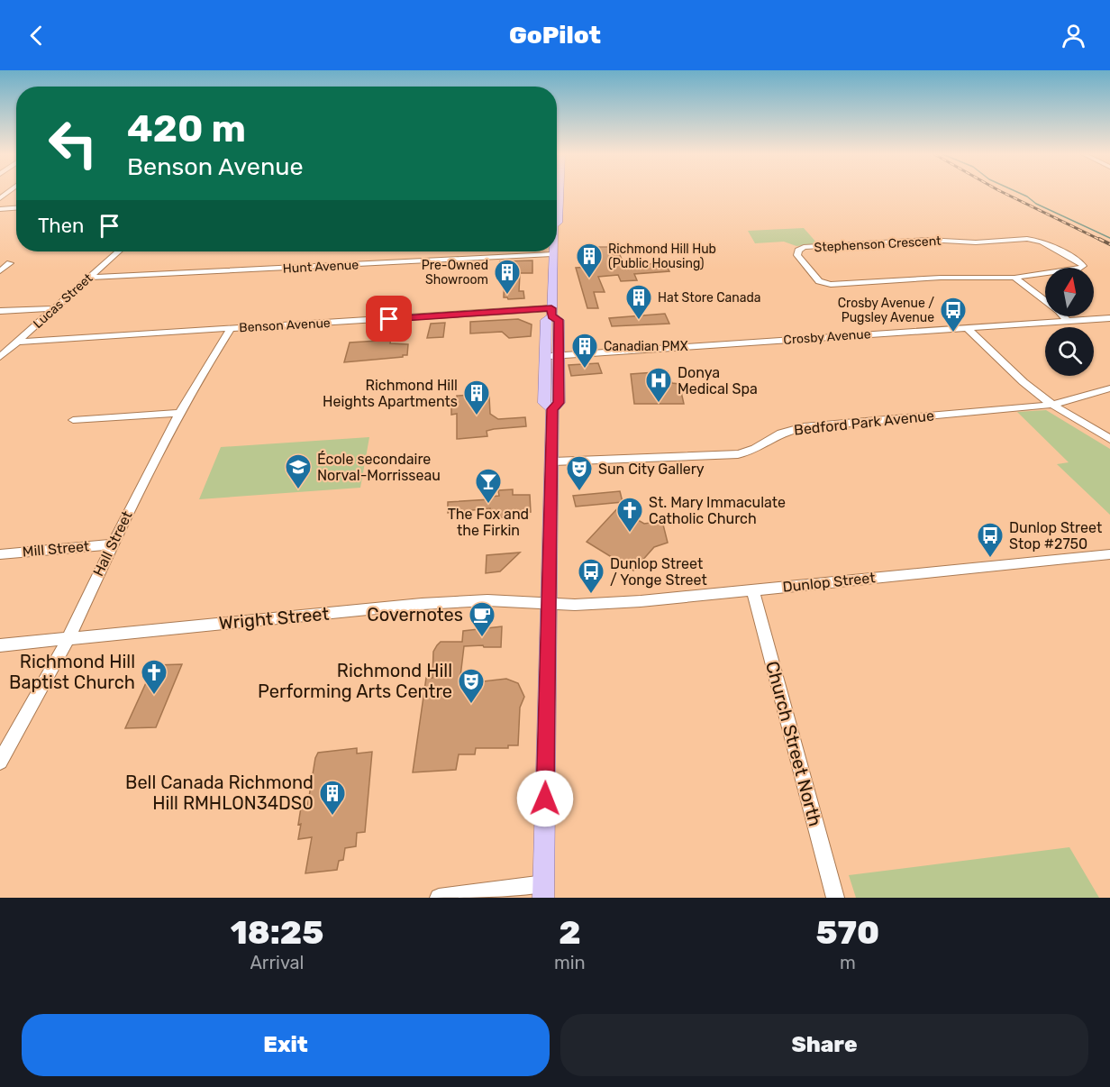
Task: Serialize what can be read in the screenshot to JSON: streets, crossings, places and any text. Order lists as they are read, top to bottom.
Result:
{
  "streets": {
    "street": [
      "Stephenson Crescent",
      "Hunt Avenue",
      "Lucas Street",
      "Benson Avenue",
      "Crosby Avenue",
      "Bedford Park Avenue",
      "Hall Street",
      "Mill Street",
      "Dunlop Street",
      "Wright Street",
      "Church Street North"
    ]
  },
  "crossings": [
    ["Hunt Avenue", "Lucas Street"],
    ["Lucas Street", "Benson Avenue"],
    ["Benson Avenue", "Hall Street"],
    ["Hall Street", "Mill Street"],
    ["Hall Street", "Wright Street"],
    ["Dunlop Street", "Wright Street"],
    ["Dunlop Street", "Church Street North"]
  ],
  "places": {
    "building": [
      "Richmond Hill Hub (Public Housing)",
      "Pre-Owned Showroom",
      "Hat Store Canada",
      "Canadian PMX",
      "Richmond Hill Heights Apartments",
      "Bell Canada Richmond Hill RMHLON34DS0"
    ],
    "bus stop": ["Crosby Avenue / Pugsley Avenue", "Dunlop Street Stop #2750", "Dunlop Street / Yonge Street"],
    "hospital": ["Donya Medical Spa"],
    "school or university": ["École secondaire Norval-Morrisseau"],
    "theatre": ["Sun City Gallery", "Richmond Hill Performing Arts Centre"],
    "bar": ["The Fox and the Firkin"],
    "church": ["St. Mary Immaculate Catholic Church", "Richmond Hill Baptist Church"],
    "cafe": ["Covernotes"]
  },
  "north": "top",
  "page": {
    "header": "GoPilot",
    "turn": ["420 m", "Benson Avenue"],
    "then": "Then",
    "eta": [
      "18:25",
      "Arrival",
      "2",
      "min",
      "570",
      "m"
    ],
    "buttons": ["Exit", "Share"]
  }
}
